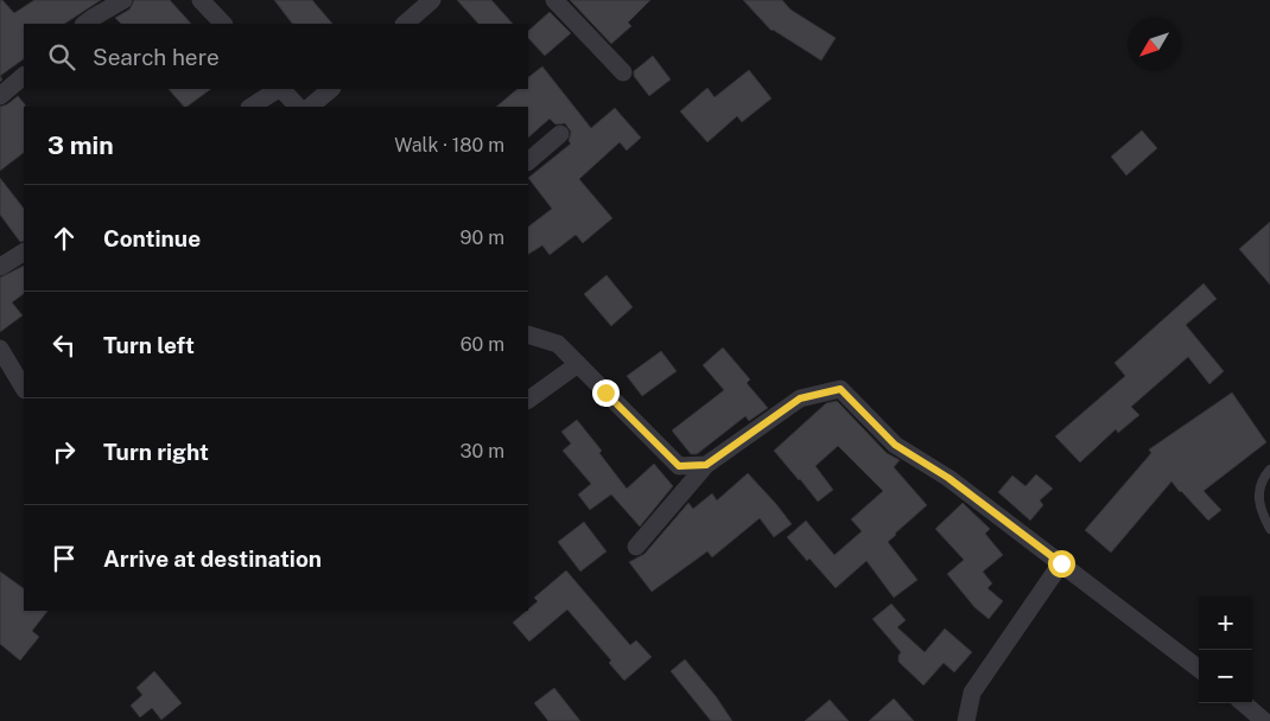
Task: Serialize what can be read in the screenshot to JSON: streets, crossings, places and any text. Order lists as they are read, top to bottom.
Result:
{
  "north": "bottom left",
  "page": {
    "search": "Search here",
    "heading": ["3 min", "Walk · 180 m"],
    "list": [
      ["Continue", "90 m"],
      ["Turn left", "60 m"],
      ["Turn right", "30 m"],
      "Arrive at destination"
    ],
    "map_buttons": ["+", "−"]
  }
}
